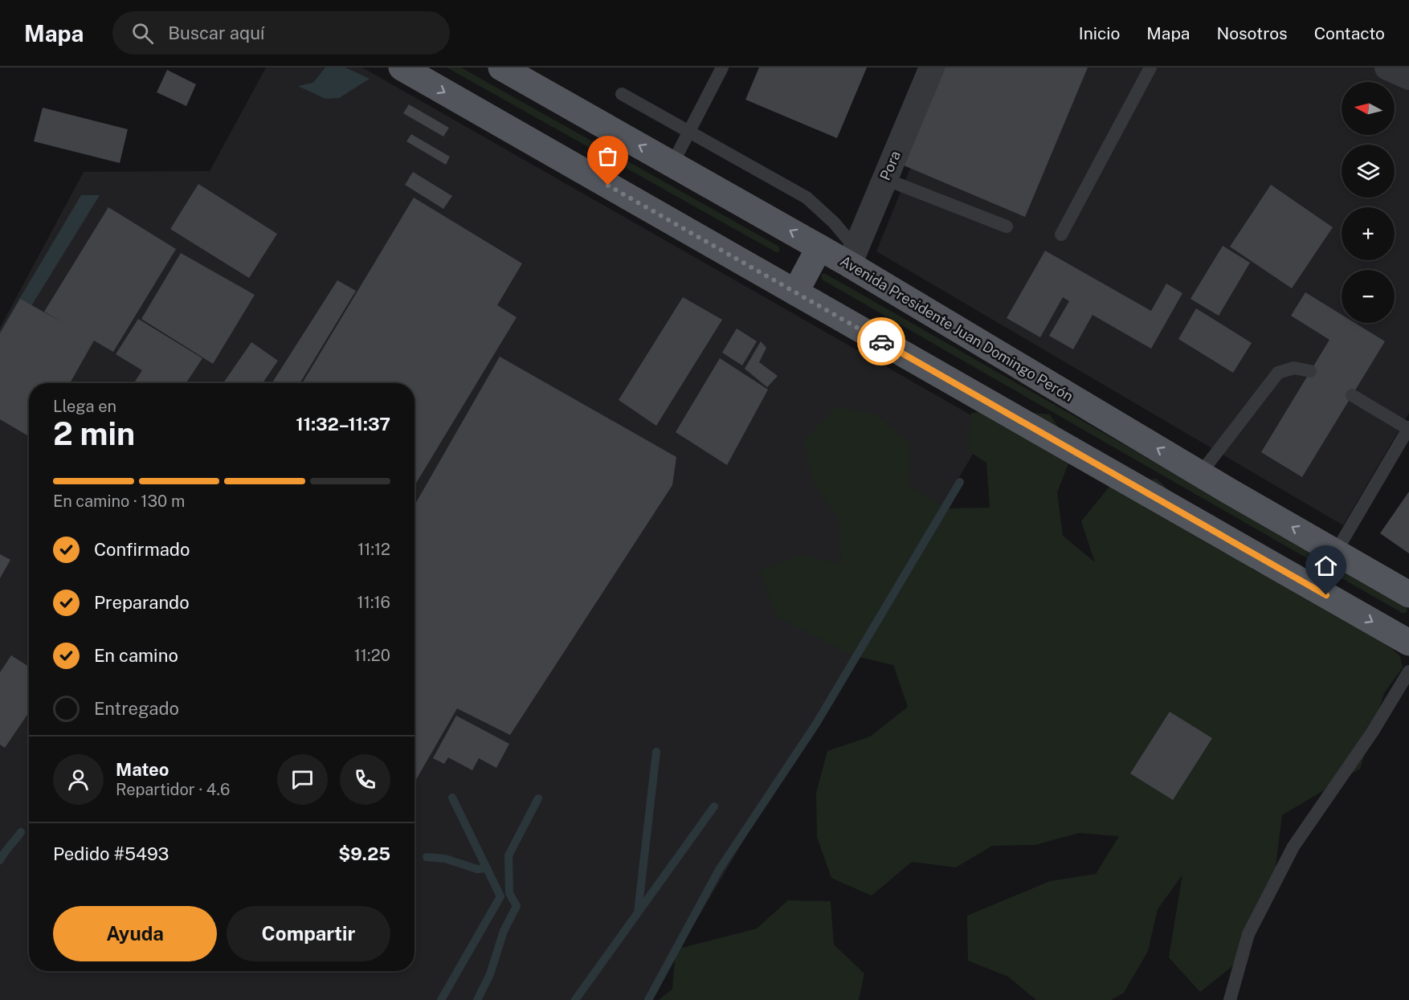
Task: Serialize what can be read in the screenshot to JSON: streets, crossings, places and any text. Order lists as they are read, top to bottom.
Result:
{
  "streets": {
    "main road": ["Avenida Presidente Juan Domingo Perón"],
    "street": ["Pora"]
  },
  "crossings": [
    ["Pora", "Avenida Presidente Juan Domingo Perón"]
  ],
  "north": "left",
  "page": {
    "header": "Mapa",
    "search": "Buscar aquí",
    "nav": [
      "Inicio",
      "Mapa",
      "Nosotros",
      "Contacto"
    ],
    "map_buttons": ["+", "−"],
    "heading": ["2 min", "Llega en", "11:32–11:37"],
    "panel": [
      "Mateo",
      "Repartidor · 4.6",
      "Pedido #5493",
      "$9.25"
    ],
    "bar": "En camino · 130 m",
    "list": [
      ["Confirmado", "11:12"],
      ["Preparando", "11:16"],
      ["En camino", "11:20"],
      "Entregado"
    ],
    "buttons": ["Ayuda", "Compartir"]
  }
}
